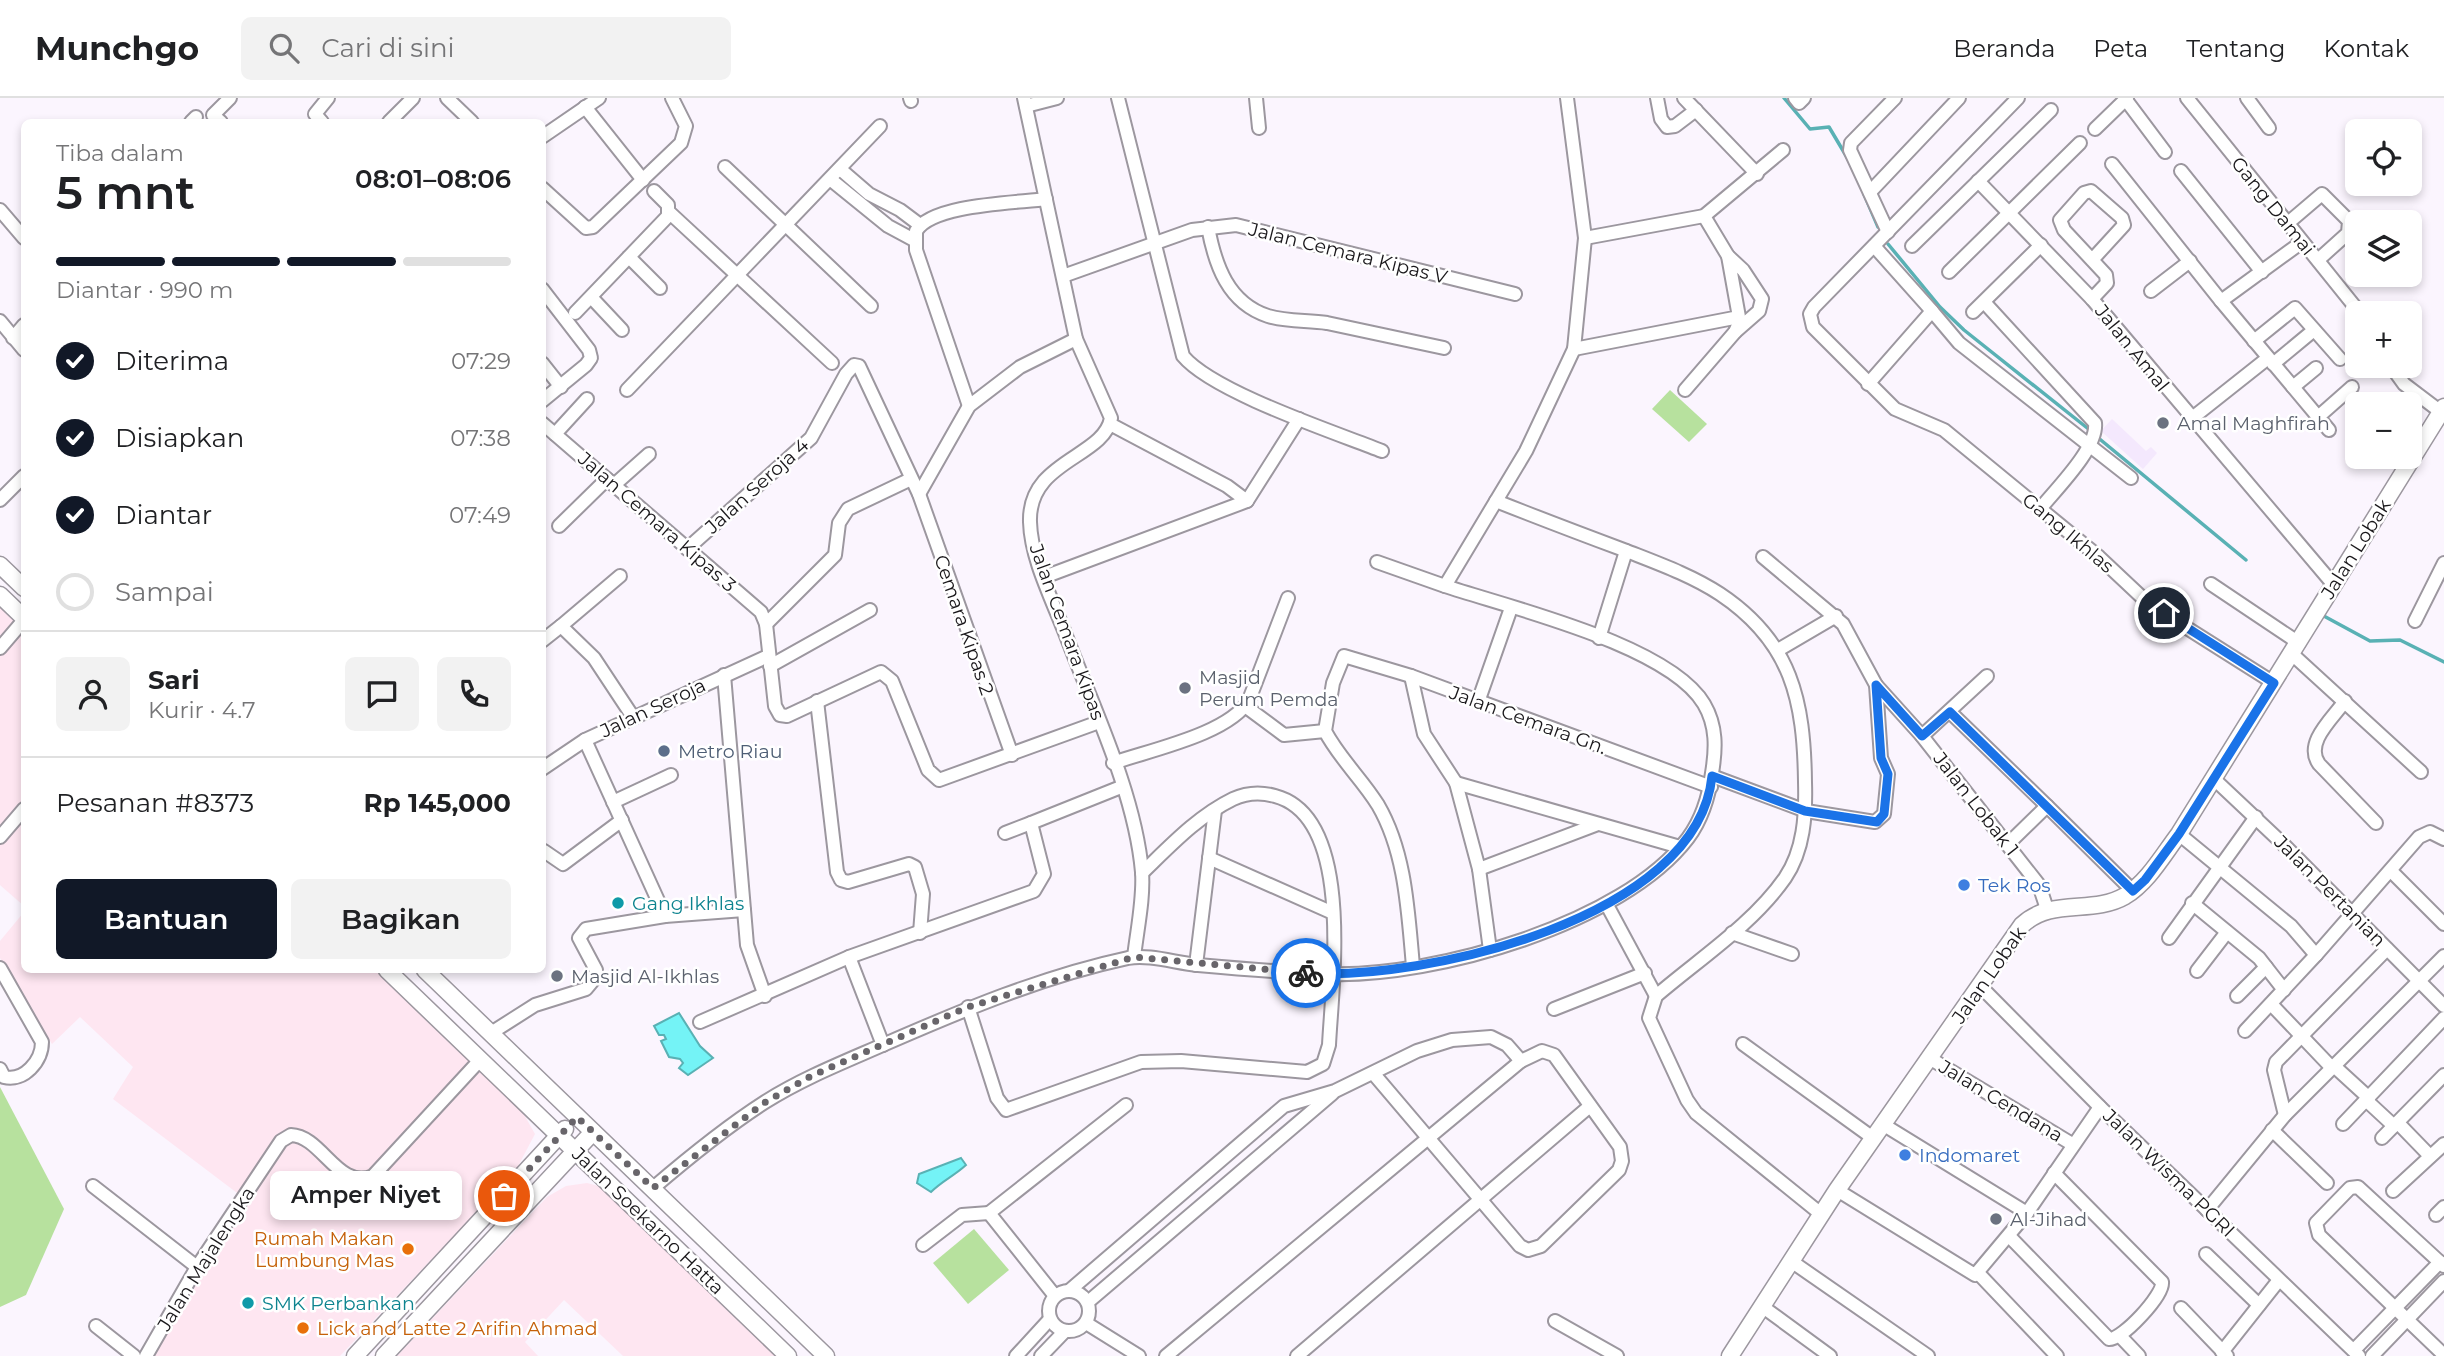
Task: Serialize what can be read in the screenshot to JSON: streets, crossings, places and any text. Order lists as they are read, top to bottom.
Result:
{
  "streets": {
    "main road": ["Jalan Lobak", "Jalan Soekarno Hatta"],
    "street": [
      "Gang Damai",
      "Jalan Cemara Kipas V",
      "Jalan Amal",
      "Jalan Seroja 4",
      "Jalan Cemara Kipas 3",
      "Gang Ikhlas",
      "Cemara Kipas 2",
      "Jalan Cemara Kipas",
      "Jalan Seroja",
      "Jalan Cemara Gn.",
      "Jalan Lobak 1",
      "Jalan Pertanian",
      "Jalan Cendana",
      "Jalan Wisma PGRI",
      "Jalan Majalengka"
    ]
  },
  "crossings": [
    ["Jalan Amal", "Jalan Lobak"],
    ["Jalan Seroja 4", "Jalan Cemara Kipas 3"],
    ["Jalan Seroja 4", "Cemara Kipas 2"],
    ["Gang Ikhlas", "Jalan Lobak"],
    ["Jalan Lobak", "Jalan Lobak 1"],
    ["Jalan Lobak", "Jalan Pertanian"],
    ["Jalan Lobak", "Jalan Cendana"],
    ["Jalan Lobak", "Jalan Wisma PGRI"],
    ["Jalan Cemara Gn.", "Jalan Lobak 1"],
    ["Jalan Soekarno Hatta", "Jalan Majalengka"]
  ],
  "places": [
    "Amal Maghfirah",
    "Masjid Perum Pemda",
    "Metro Riau",
    "Tek Ros",
    "Gang Ikhlas",
    "Masjid Al-Ikhlas",
    "Indomaret",
    "Amper Niyet",
    "Al-Jihad",
    "Rumah Makan Lumbung Mas",
    "SMK Perbankan",
    "Lick and Latte 2 Arifin Ahmad"
  ],
  "page": {
    "header": "Munchgo",
    "search": "Cari di sini",
    "nav": [
      "Beranda",
      "Peta",
      "Tentang",
      "Kontak"
    ],
    "map_buttons": ["+", "−"],
    "heading": ["5 mnt", "Tiba dalam", "08:01–08:06"],
    "panel": [
      "Sari",
      "Kurir · 4.7",
      "Pesanan #8373",
      "Rp 145,000"
    ],
    "bar": "Diantar · 990 m",
    "list": [
      ["Diterima", "07:29"],
      ["Disiapkan", "07:38"],
      ["Diantar", "07:49"],
      "Sampai"
    ],
    "buttons": ["Bantuan", "Bagikan"],
    "bubble": "Amper Niyet"
  }
}
